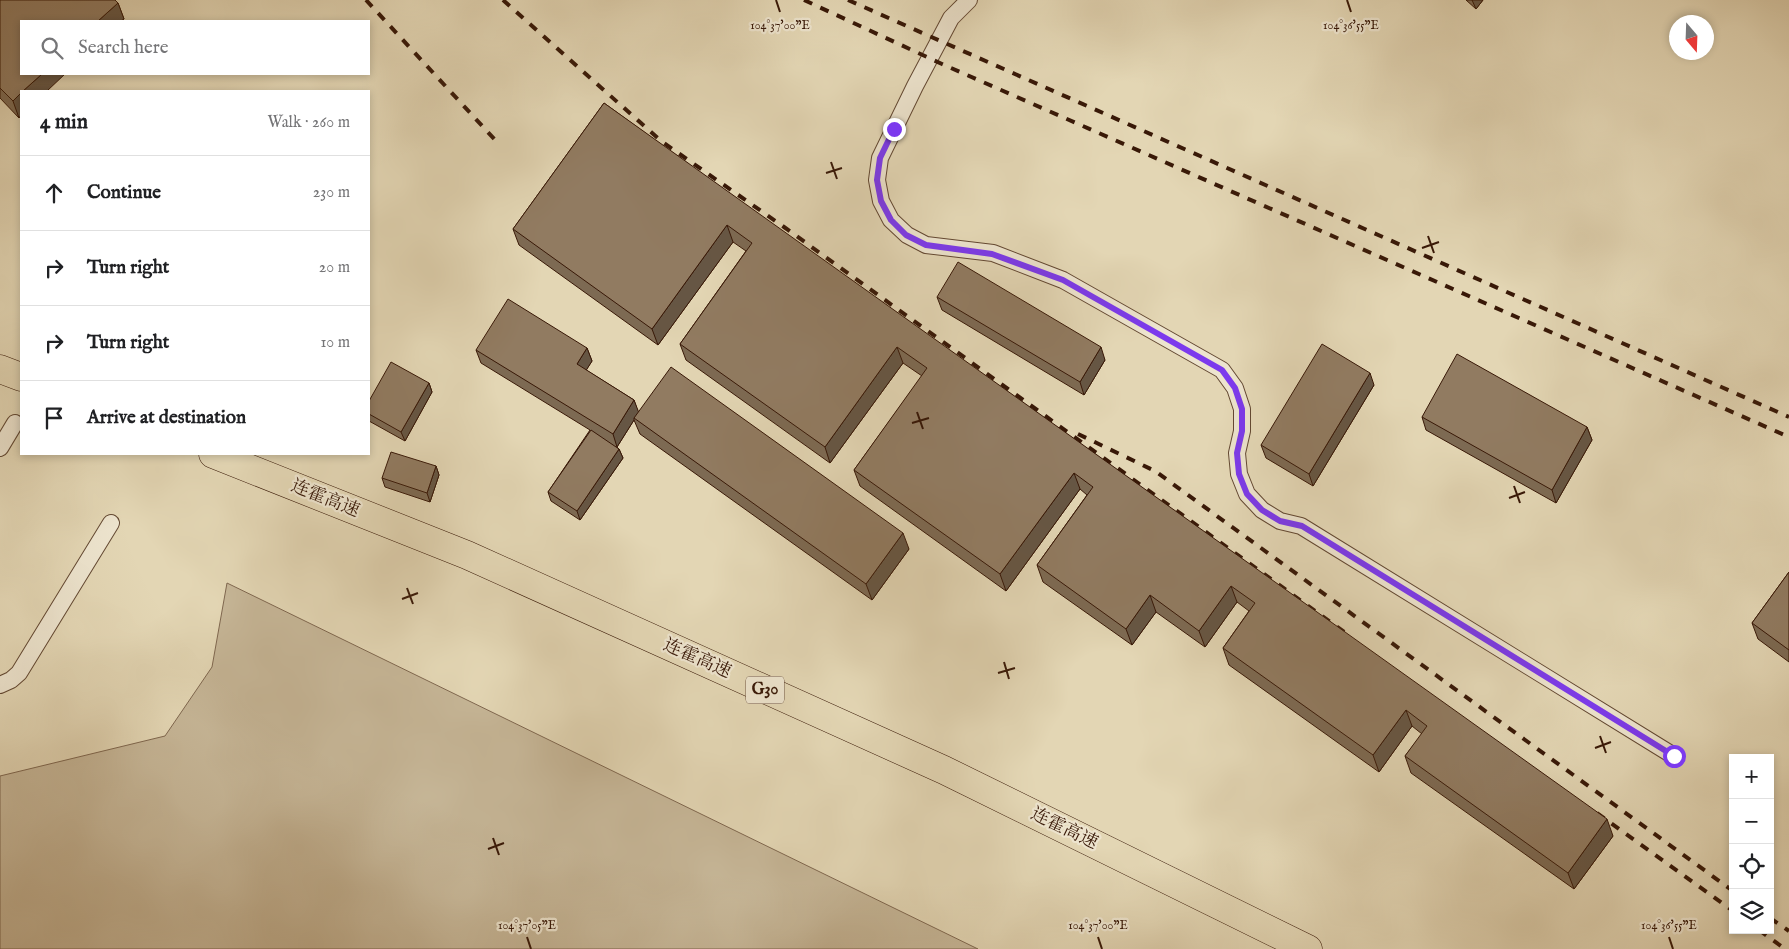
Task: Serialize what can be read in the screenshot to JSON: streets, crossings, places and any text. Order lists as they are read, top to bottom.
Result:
{
  "streets": {
    "highway": ["连霍高速", "G30"]
  },
  "north": "bottom",
  "page": {
    "search": "Search here",
    "heading": ["4 min", "Walk · 260 m"],
    "list": [
      ["Continue", "230 m"],
      ["Turn right", "20 m"],
      ["Turn right", "10 m"],
      "Arrive at destination"
    ],
    "map_buttons": ["+", "−"]
  },
  "coordinates": ["104°37'00\"E", "104°36'55\"E", "104°37'05\"E"]
}
